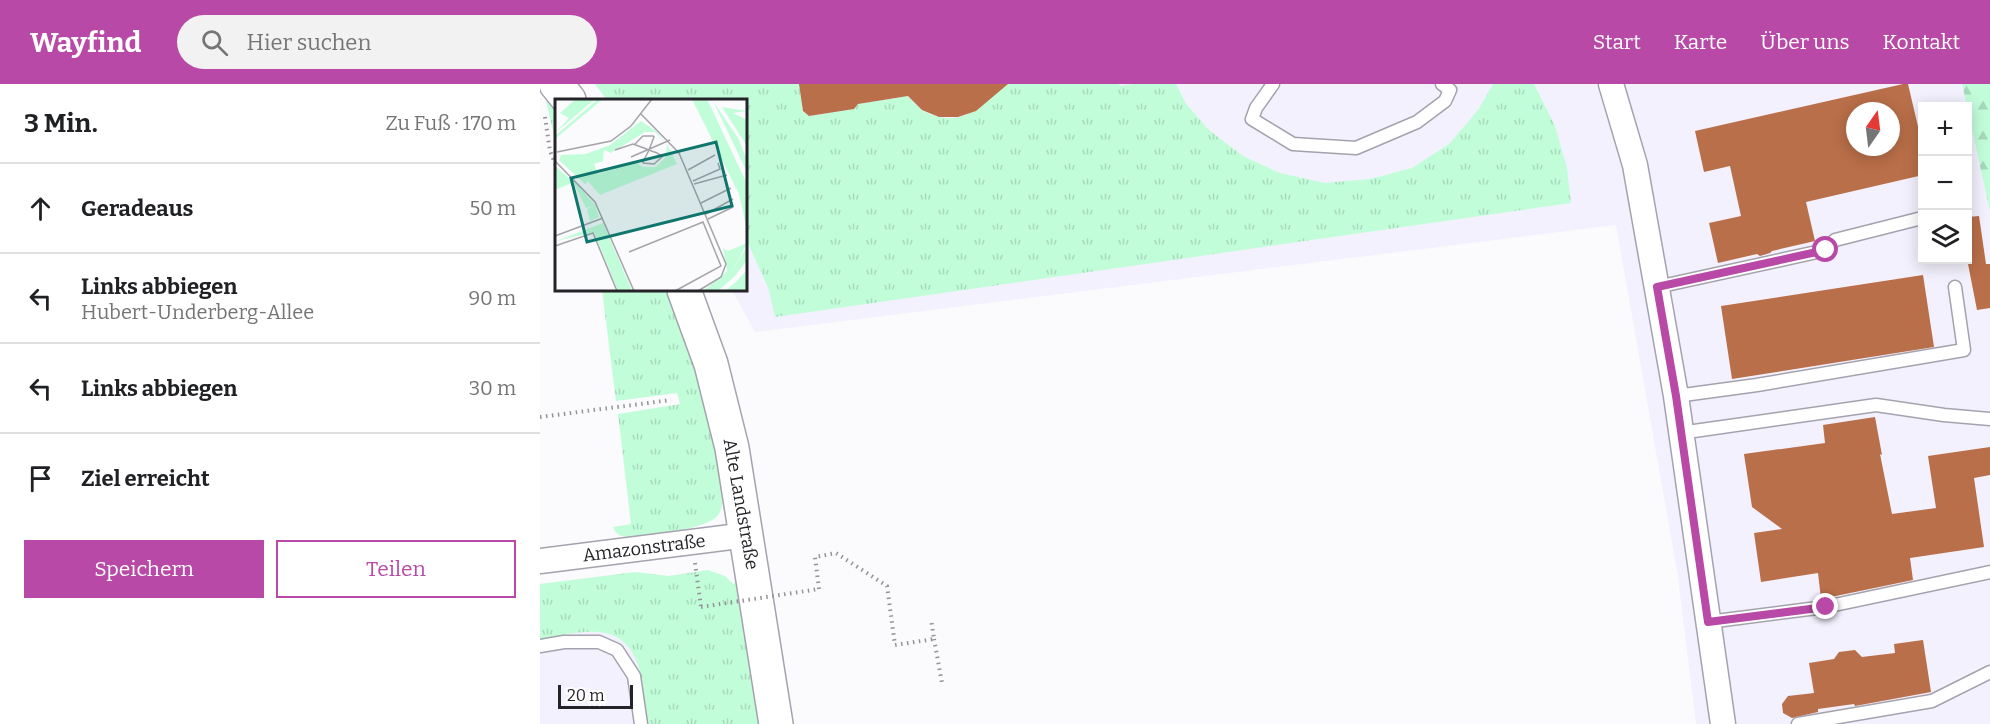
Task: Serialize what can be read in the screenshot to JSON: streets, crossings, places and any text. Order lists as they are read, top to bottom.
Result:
{
  "streets": {
    "street": ["Alte Landstraße", "Amazonstraße"]
  },
  "crossings": [
    ["Alte Landstraße", "Amazonstraße"]
  ],
  "scale_bar": "20 m",
  "north": "top",
  "page": {
    "header": "Wayfind",
    "search": "Hier suchen",
    "nav": [
      "Start",
      "Karte",
      "Über uns",
      "Kontakt"
    ],
    "heading": ["3 Min.", "Zu Fuß · 170 m"],
    "map_buttons": ["+", "−"],
    "list": [
      ["Geradeaus", "50 m"],
      ["Links abbiegen", "Hubert-Underberg-Allee", "90 m"],
      ["Links abbiegen", "30 m"],
      "Ziel erreicht"
    ],
    "buttons": ["Speichern", "Teilen"],
    "scale": "20 m"
  }
}
